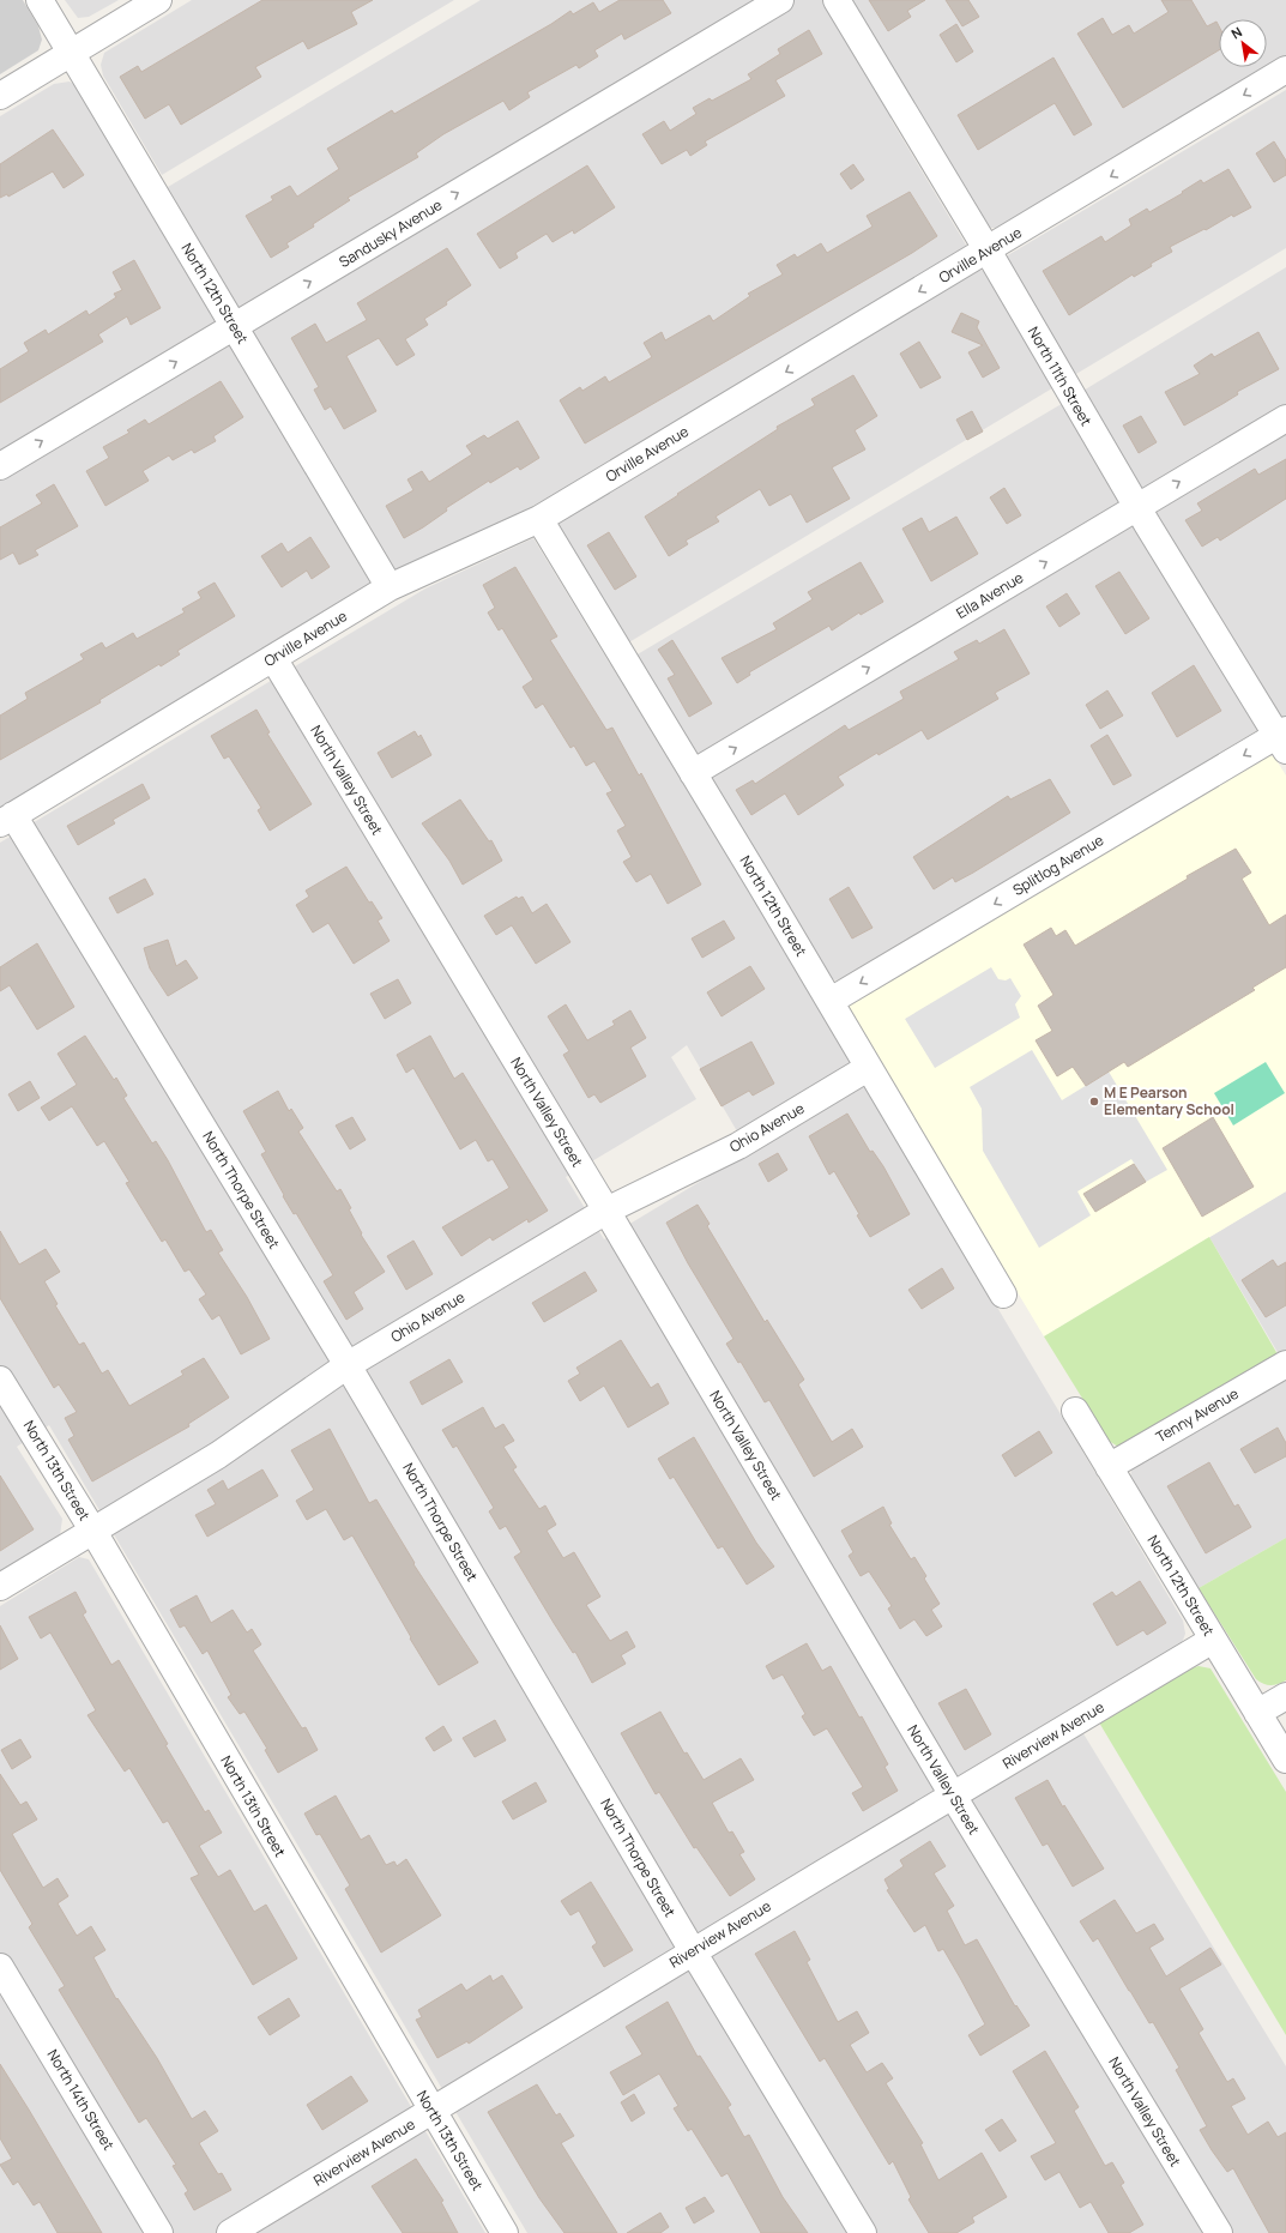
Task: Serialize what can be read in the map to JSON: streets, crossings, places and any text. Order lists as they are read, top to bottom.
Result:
{
  "streets": {
    "street": [
      "Sandusky Avenue",
      "Orville Avenue",
      "North 12th Street",
      "North 11th Street",
      "Ella Avenue",
      "North Valley Street",
      "Splitlog Avenue",
      "Ohio Avenue",
      "North Thorpe Street",
      "Tenny Avenue",
      "North 13th Street",
      "Riverview Avenue",
      "North 14th Street"
    ]
  },
  "crossings": [
    ["Sandusky Avenue", "North 12th Street"],
    ["Orville Avenue", "North 12th Street"],
    ["Orville Avenue", "North 11th Street"],
    ["Orville Avenue", "North Valley Street"],
    ["Orville Avenue", "North Thorpe Street"],
    ["North 12th Street", "Ella Avenue"],
    ["North 12th Street", "Splitlog Avenue"],
    ["North 12th Street", "Ohio Avenue"],
    ["North 12th Street", "Tenny Avenue"],
    ["North 12th Street", "Riverview Avenue"],
    ["North 11th Street", "Ella Avenue"],
    ["North 11th Street", "Splitlog Avenue"],
    ["North Valley Street", "Ohio Avenue"],
    ["North Valley Street", "Riverview Avenue"],
    ["Ohio Avenue", "North Thorpe Street"],
    ["Ohio Avenue", "North 13th Street"],
    ["North Thorpe Street", "Riverview Avenue"],
    ["North 13th Street", "Riverview Avenue"]
  ],
  "one_way": [
    "Sandusky Avenue",
    "Orville Avenue",
    "Ella Avenue",
    "Splitlog Avenue"
  ],
  "places": ["M E Pearson Elementary School"],
  "north": "top left"
}
